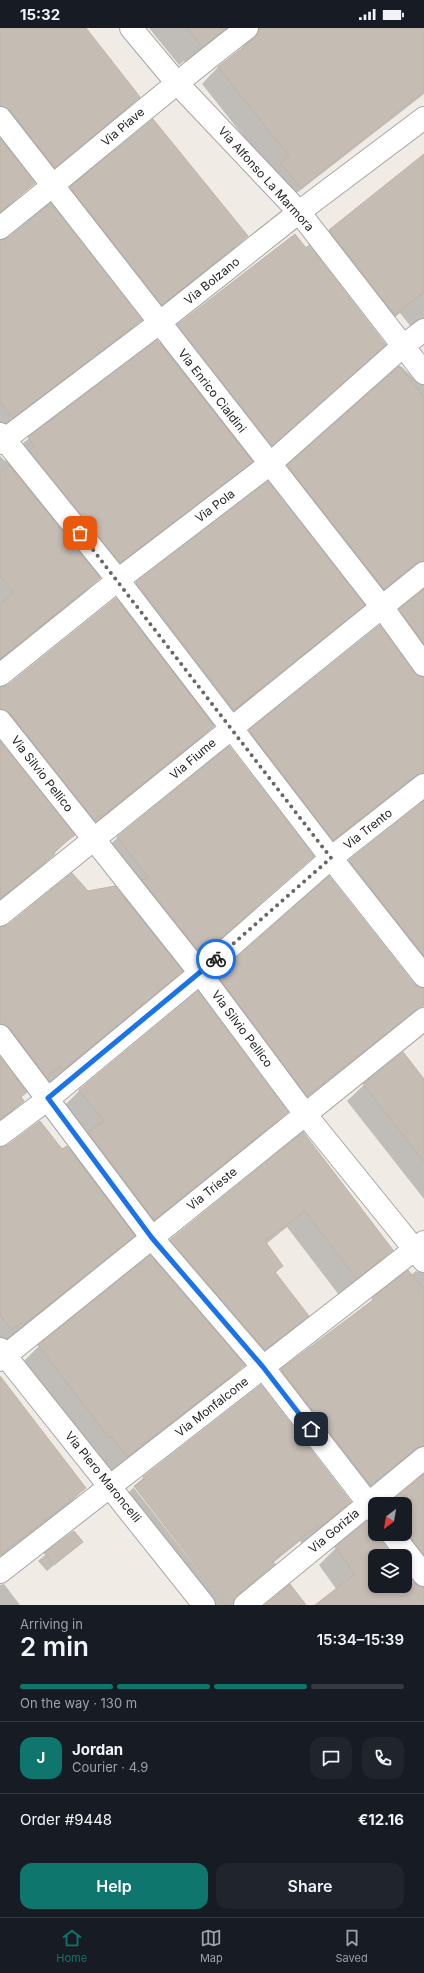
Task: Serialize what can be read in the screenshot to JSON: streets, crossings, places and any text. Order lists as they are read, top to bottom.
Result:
{
  "streets": {
    "street": [
      "Via Piave",
      "Via Alfonso La Marmora",
      "Via Bolzano",
      "Via Enrico Cialdini",
      "Via Pola",
      "Via Fiume",
      "Via Silvio Pellico",
      "Via Trento",
      "Via Trieste",
      "Via Monfalcone",
      "Via Piero Maroncelli",
      "Via Gorizia"
    ]
  },
  "crossings": [
    ["Via Piave", "Via Alfonso La Marmora"],
    ["Via Piave", "Via Enrico Cialdini"],
    ["Via Alfonso La Marmora", "Via Bolzano"],
    ["Via Alfonso La Marmora", "Via Pola"],
    ["Via Bolzano", "Via Enrico Cialdini"],
    ["Via Enrico Cialdini", "Via Pola"],
    ["Via Enrico Cialdini", "Via Fiume"],
    ["Via Fiume", "Via Silvio Pellico"],
    ["Via Silvio Pellico", "Via Trento"],
    ["Via Silvio Pellico", "Via Trieste"],
    ["Via Silvio Pellico", "Via Monfalcone"],
    ["Via Trieste", "Via Piero Maroncelli"],
    ["Via Monfalcone", "Via Piero Maroncelli"]
  ],
  "north": "bottom left",
  "page": {
    "status": "15:32",
    "heading": ["2 min", "Arriving in", "15:34–15:39"],
    "panel": [
      "Jordan",
      "Courier · 4.9",
      "Order #9448",
      "€12.16"
    ],
    "bar": "On the way · 130 m",
    "round": "J",
    "buttons": ["Help", "Share"],
    "tabs": ["Home", "Map", "Saved"]
  }
}
